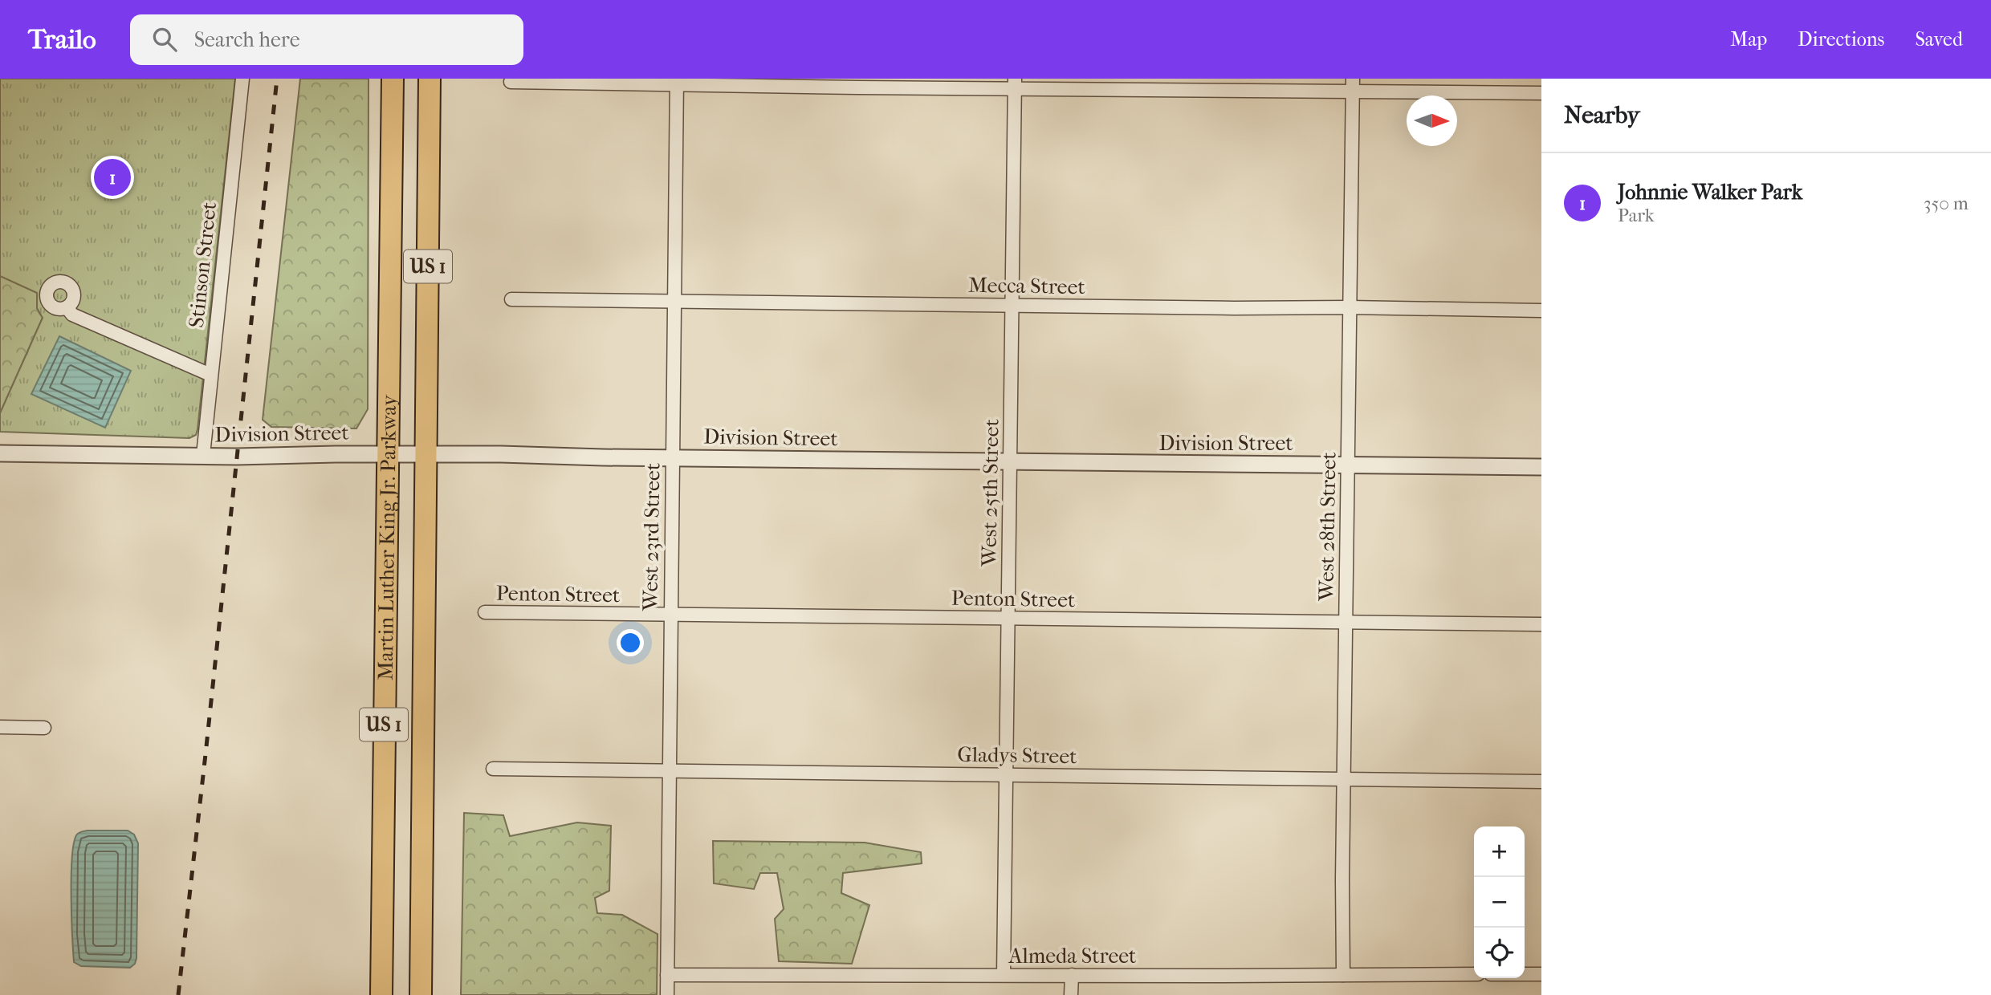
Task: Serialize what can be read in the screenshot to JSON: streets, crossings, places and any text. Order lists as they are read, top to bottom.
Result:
{
  "streets": {
    "highway": ["US 1", "Martin Luther King Jr. Parkway"],
    "street": [
      "Stinson Street",
      "Mecca Street",
      "Division Street",
      "West 25th Street",
      "West 28th Street",
      "West 23rd Street",
      "Penton Street",
      "Gladys Street",
      "Almeda Street"
    ]
  },
  "crossings": [
    ["Stinson Street", "Division Street"],
    ["Mecca Street", "West 25th Street"],
    ["Mecca Street", "West 28th Street"],
    ["Mecca Street", "West 23rd Street"],
    ["Division Street", "West 25th Street"],
    ["Division Street", "West 28th Street"],
    ["Division Street", "Martin Luther King Jr. Parkway"],
    ["Division Street", "West 23rd Street"],
    ["West 25th Street", "Penton Street"],
    ["West 25th Street", "Gladys Street"],
    ["West 25th Street", "Almeda Street"],
    ["West 28th Street", "Penton Street"],
    ["West 28th Street", "Gladys Street"],
    ["West 28th Street", "Almeda Street"],
    ["West 23rd Street", "Penton Street"],
    ["West 23rd Street", "Gladys Street"],
    ["West 23rd Street", "Almeda Street"]
  ],
  "north": "right",
  "page": {
    "header": "Trailo",
    "search": "Search here",
    "nav": ["Map", "Directions", "Saved"],
    "heading": "Nearby",
    "list": [
      {
        "mark": "1",
        "name": "Johnnie Walker Park",
        "note": "Park",
        "value": "350 m"
      }
    ],
    "pins": "1",
    "map_buttons": ["+", "−"]
  }
}
